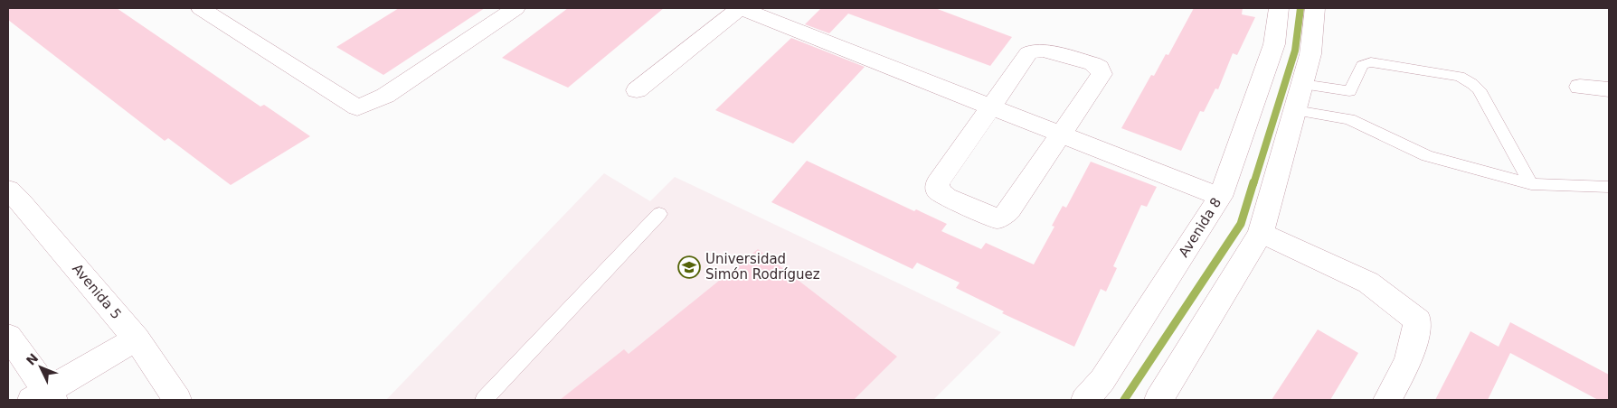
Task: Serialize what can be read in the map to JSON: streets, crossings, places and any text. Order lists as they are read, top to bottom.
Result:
{
  "streets": {
    "street": ["Avenida 8", "Avenida 5"]
  },
  "places": {
    "school or university": ["Universidad Simón Rodríguez"]
  },
  "north": "top left"
}
